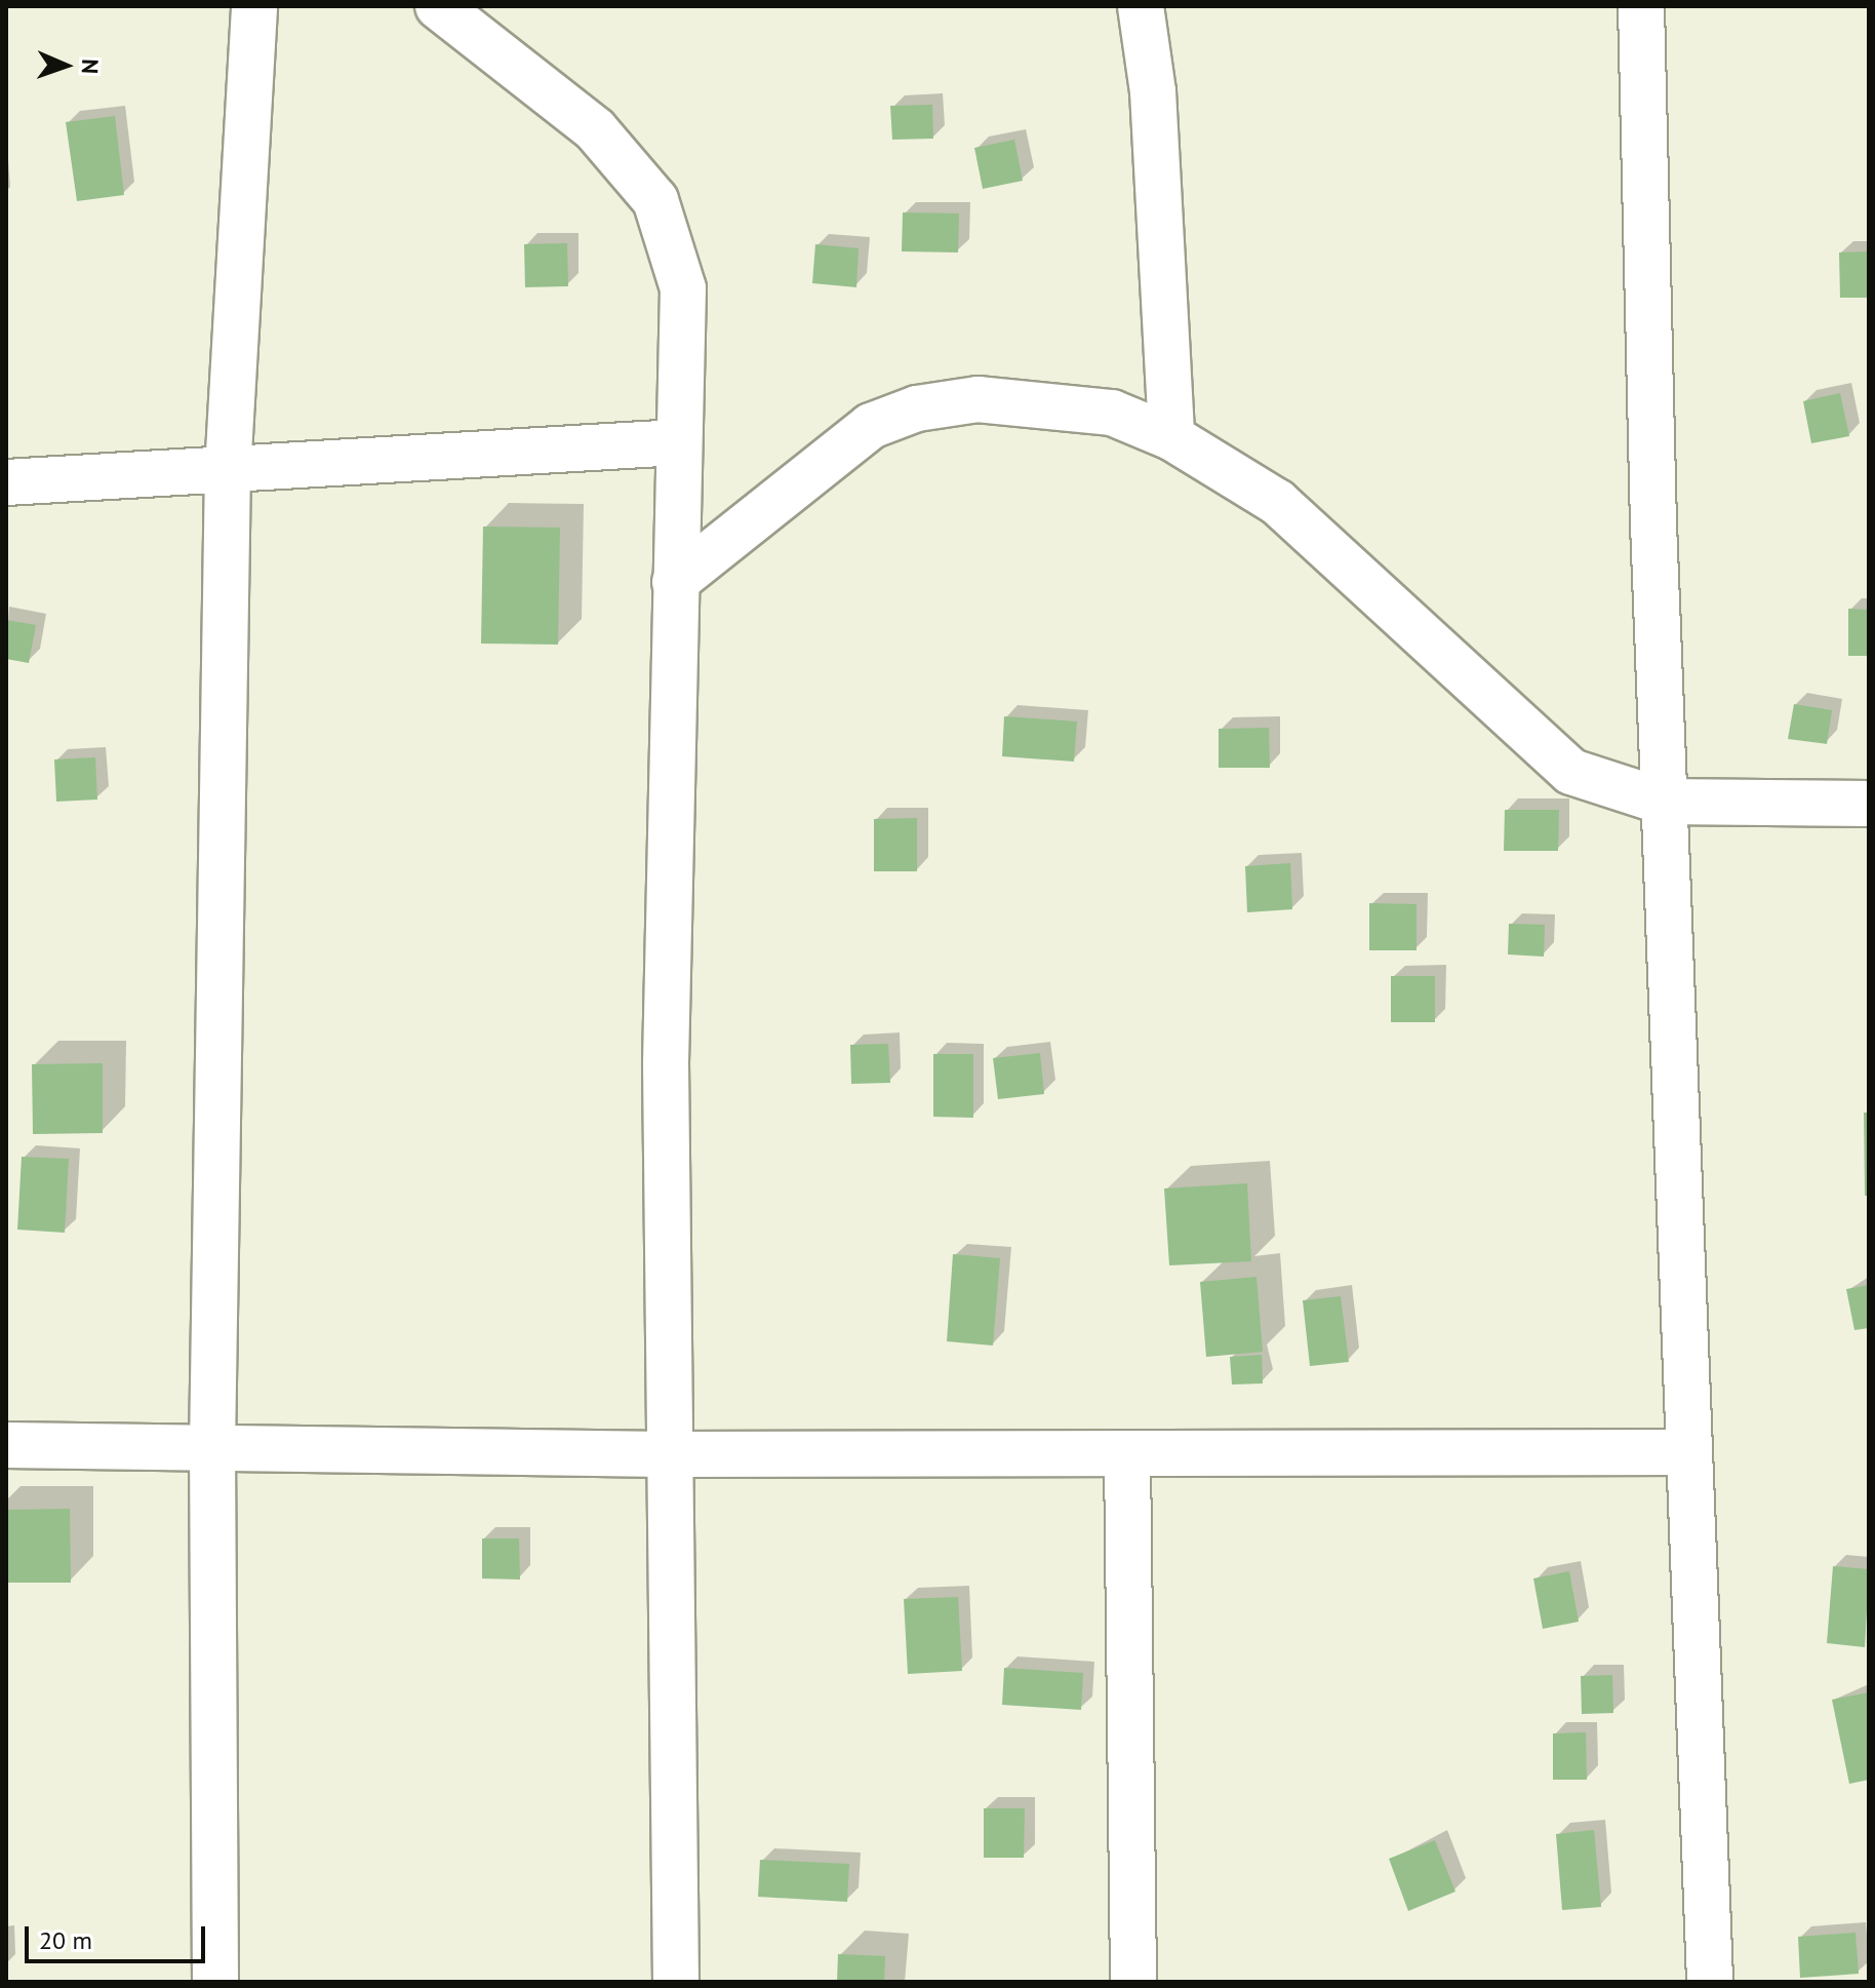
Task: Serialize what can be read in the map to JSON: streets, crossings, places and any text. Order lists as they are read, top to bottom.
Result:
{
  "scale_bar": "20 m",
  "north": "right"
}
